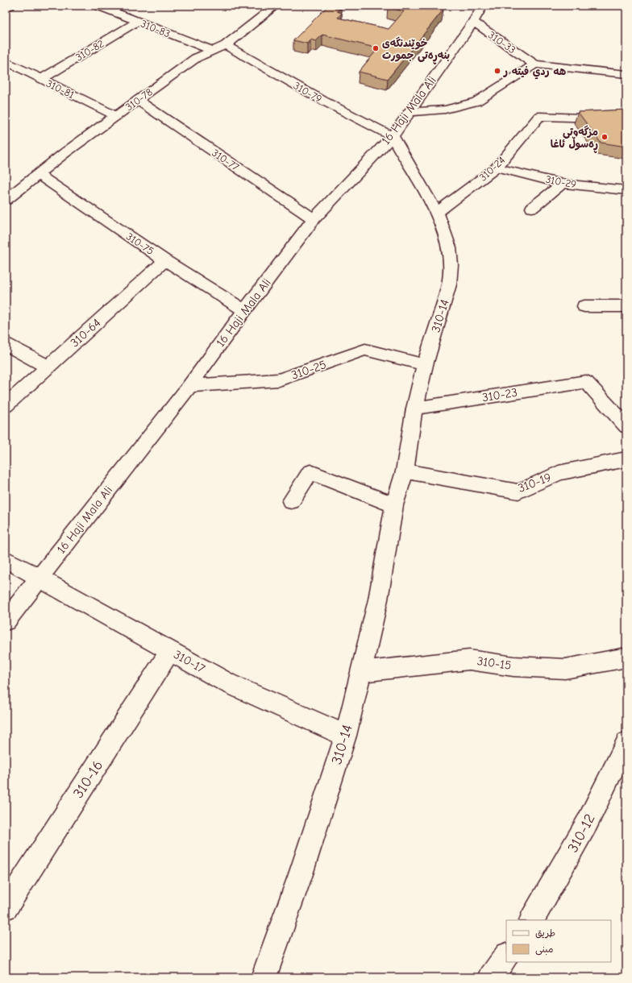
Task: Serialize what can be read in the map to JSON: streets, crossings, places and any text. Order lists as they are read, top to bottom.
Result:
{
  "streets": {
    "street": [
      "310-83",
      "310-33",
      "310-82",
      "310-81",
      "310-79",
      "310-78",
      "16 Haji Mala Ali",
      "310-77",
      "310-24",
      "310-29",
      "310-75",
      "310-14",
      "310-64",
      "310-25",
      "310-23",
      "310-19",
      "310-17",
      "310-15",
      "310-16",
      "310-12"
    ]
  },
  "crossings": [
    ["310-83", "310-82"],
    ["310-83", "310-78"],
    ["310-33", "16 Haji Mala Ali"],
    ["310-82", "310-81"],
    ["310-81", "310-78"],
    ["310-79", "310-78"],
    ["310-79", "16 Haji Mala Ali"],
    ["310-79", "310-14"],
    ["310-78", "310-77"],
    ["310-78", "310-75"],
    ["16 Haji Mala Ali", "310-77"],
    ["16 Haji Mala Ali", "310-75"],
    ["16 Haji Mala Ali", "310-14"],
    ["16 Haji Mala Ali", "310-25"],
    ["16 Haji Mala Ali", "310-17"],
    ["310-24", "310-29"],
    ["310-24", "310-14"],
    ["310-75", "310-64"],
    ["310-14", "310-25"],
    ["310-14", "310-23"],
    ["310-14", "310-19"],
    ["310-14", "310-17"],
    ["310-14", "310-15"],
    ["310-17", "310-16"]
  ],
  "places": ["خوێندنگەی بنەڕەتی جمورت", "هه ردي فيته ر", "مزگەوتی ڕەسوڵ ئاغا"],
  "legend": ["طريق", "مبنى"]
}
